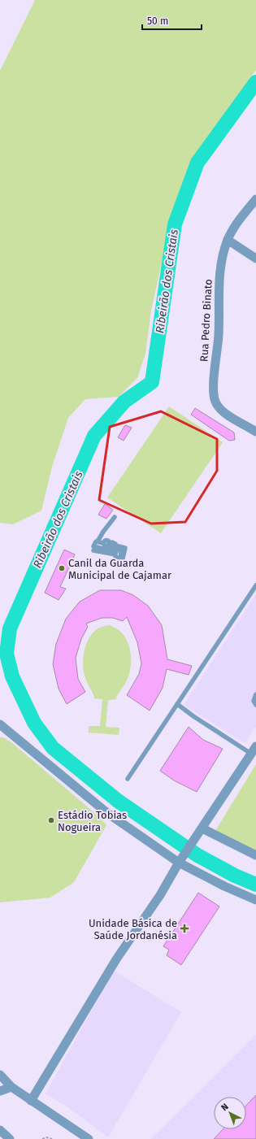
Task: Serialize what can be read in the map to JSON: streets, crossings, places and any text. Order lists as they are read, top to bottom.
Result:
{
  "streets": {
    "street": ["Rua Pedro Binato"]
  },
  "water": ["Ribeirão dos Cristais"],
  "places": {
    "other": ["Canil da Guarda Municipal de Cajamar", "Estádio Tobias Nogueira"],
    "health": ["Unidade Básica de Saúde Jordanésia"]
  },
  "scale_bar": "50 m",
  "north": "top left"
}
